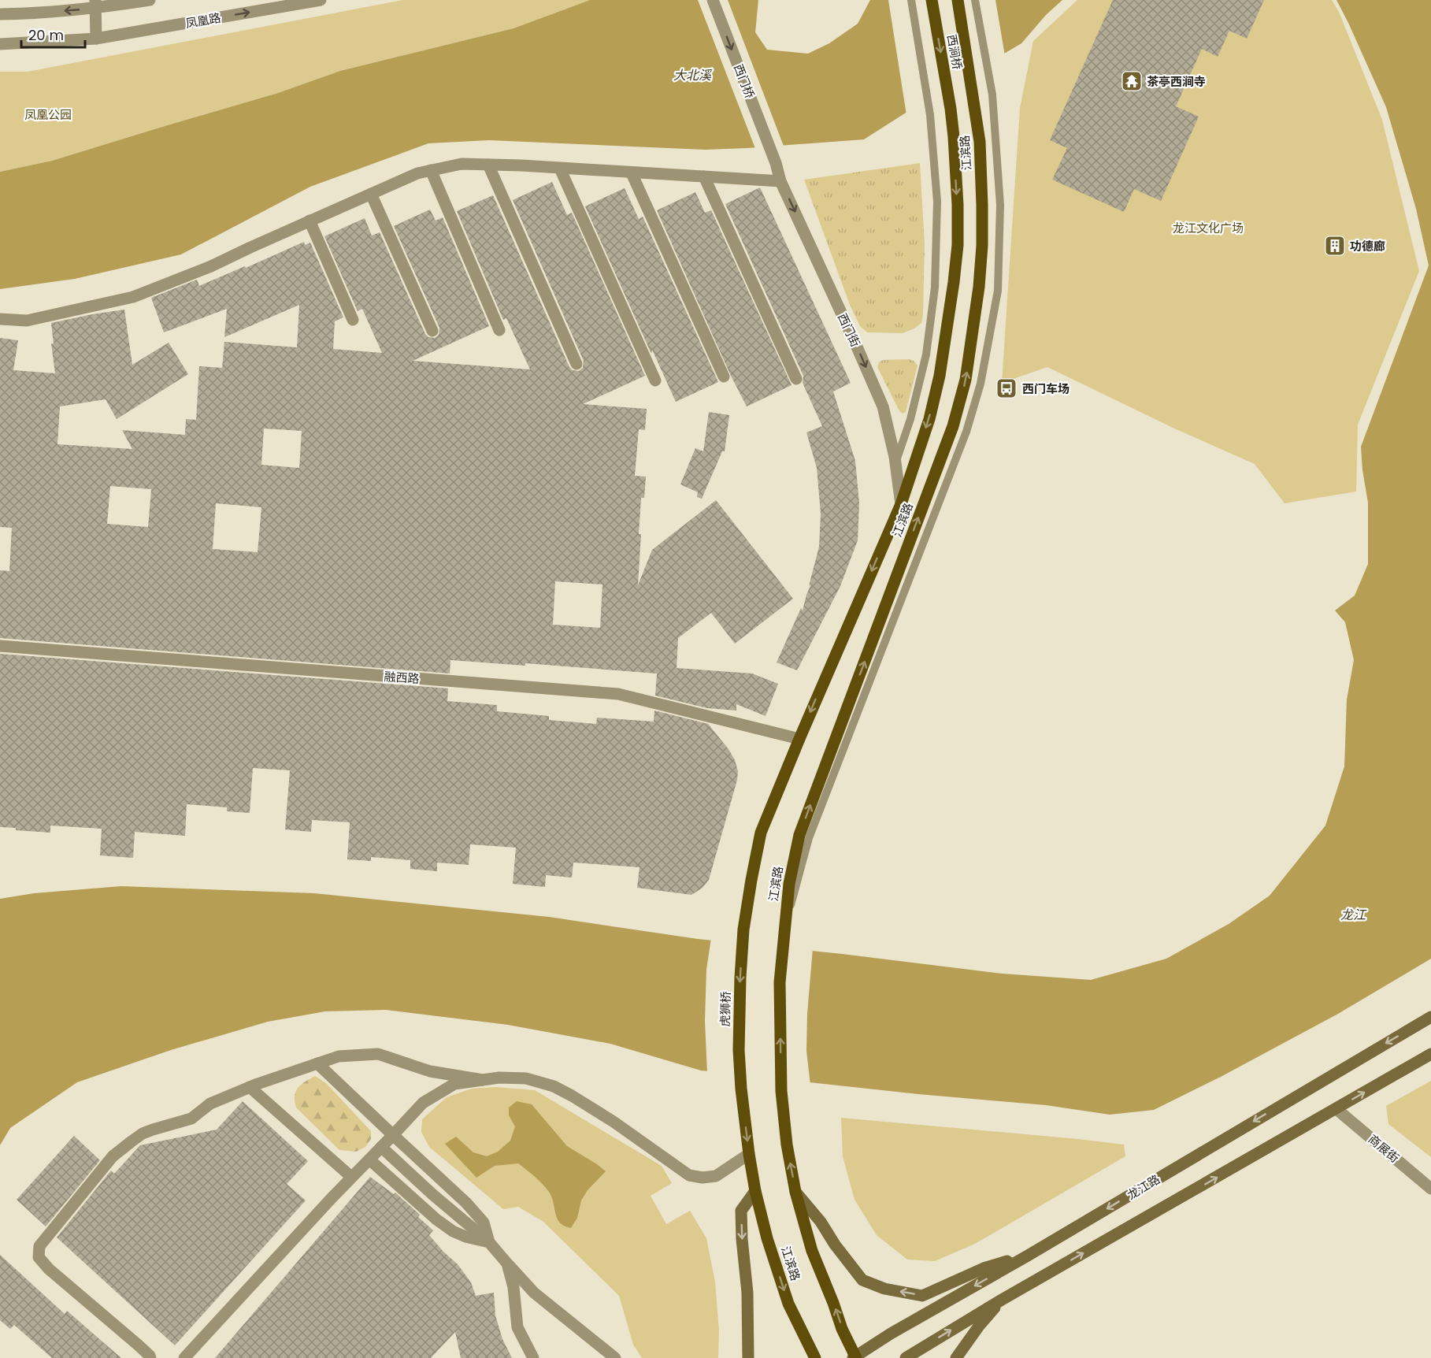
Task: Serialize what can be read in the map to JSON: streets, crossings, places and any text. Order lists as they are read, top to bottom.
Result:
{
  "streets": {
    "main road": [
      "西涧桥",
      "江滨路",
      "虎狮桥",
      "龙江路"
    ],
    "street": [
      "凤凰路",
      "西门桥",
      "西门街",
      "融西路",
      "商展街"
    ]
  },
  "crossings": [
    ["西涧桥", "江滨路"],
    ["西门桥", "西门街"],
    ["江滨路", "西门街"],
    ["江滨路", "融西路"],
    ["江滨路", "虎狮桥"],
    ["江滨路", "龙江路"]
  ],
  "one_way": ["凤凰路", "西门桥", "虎狮桥"],
  "water": ["大北溪", "龙江"],
  "parks": ["凤凰公园", "龙江文化广场"],
  "places": {
    "temple": ["茶亭西涧寺"],
    "building": ["功德廊"],
    "bus stop": ["西门车场"]
  },
  "scale_bar": "20 m"
}
